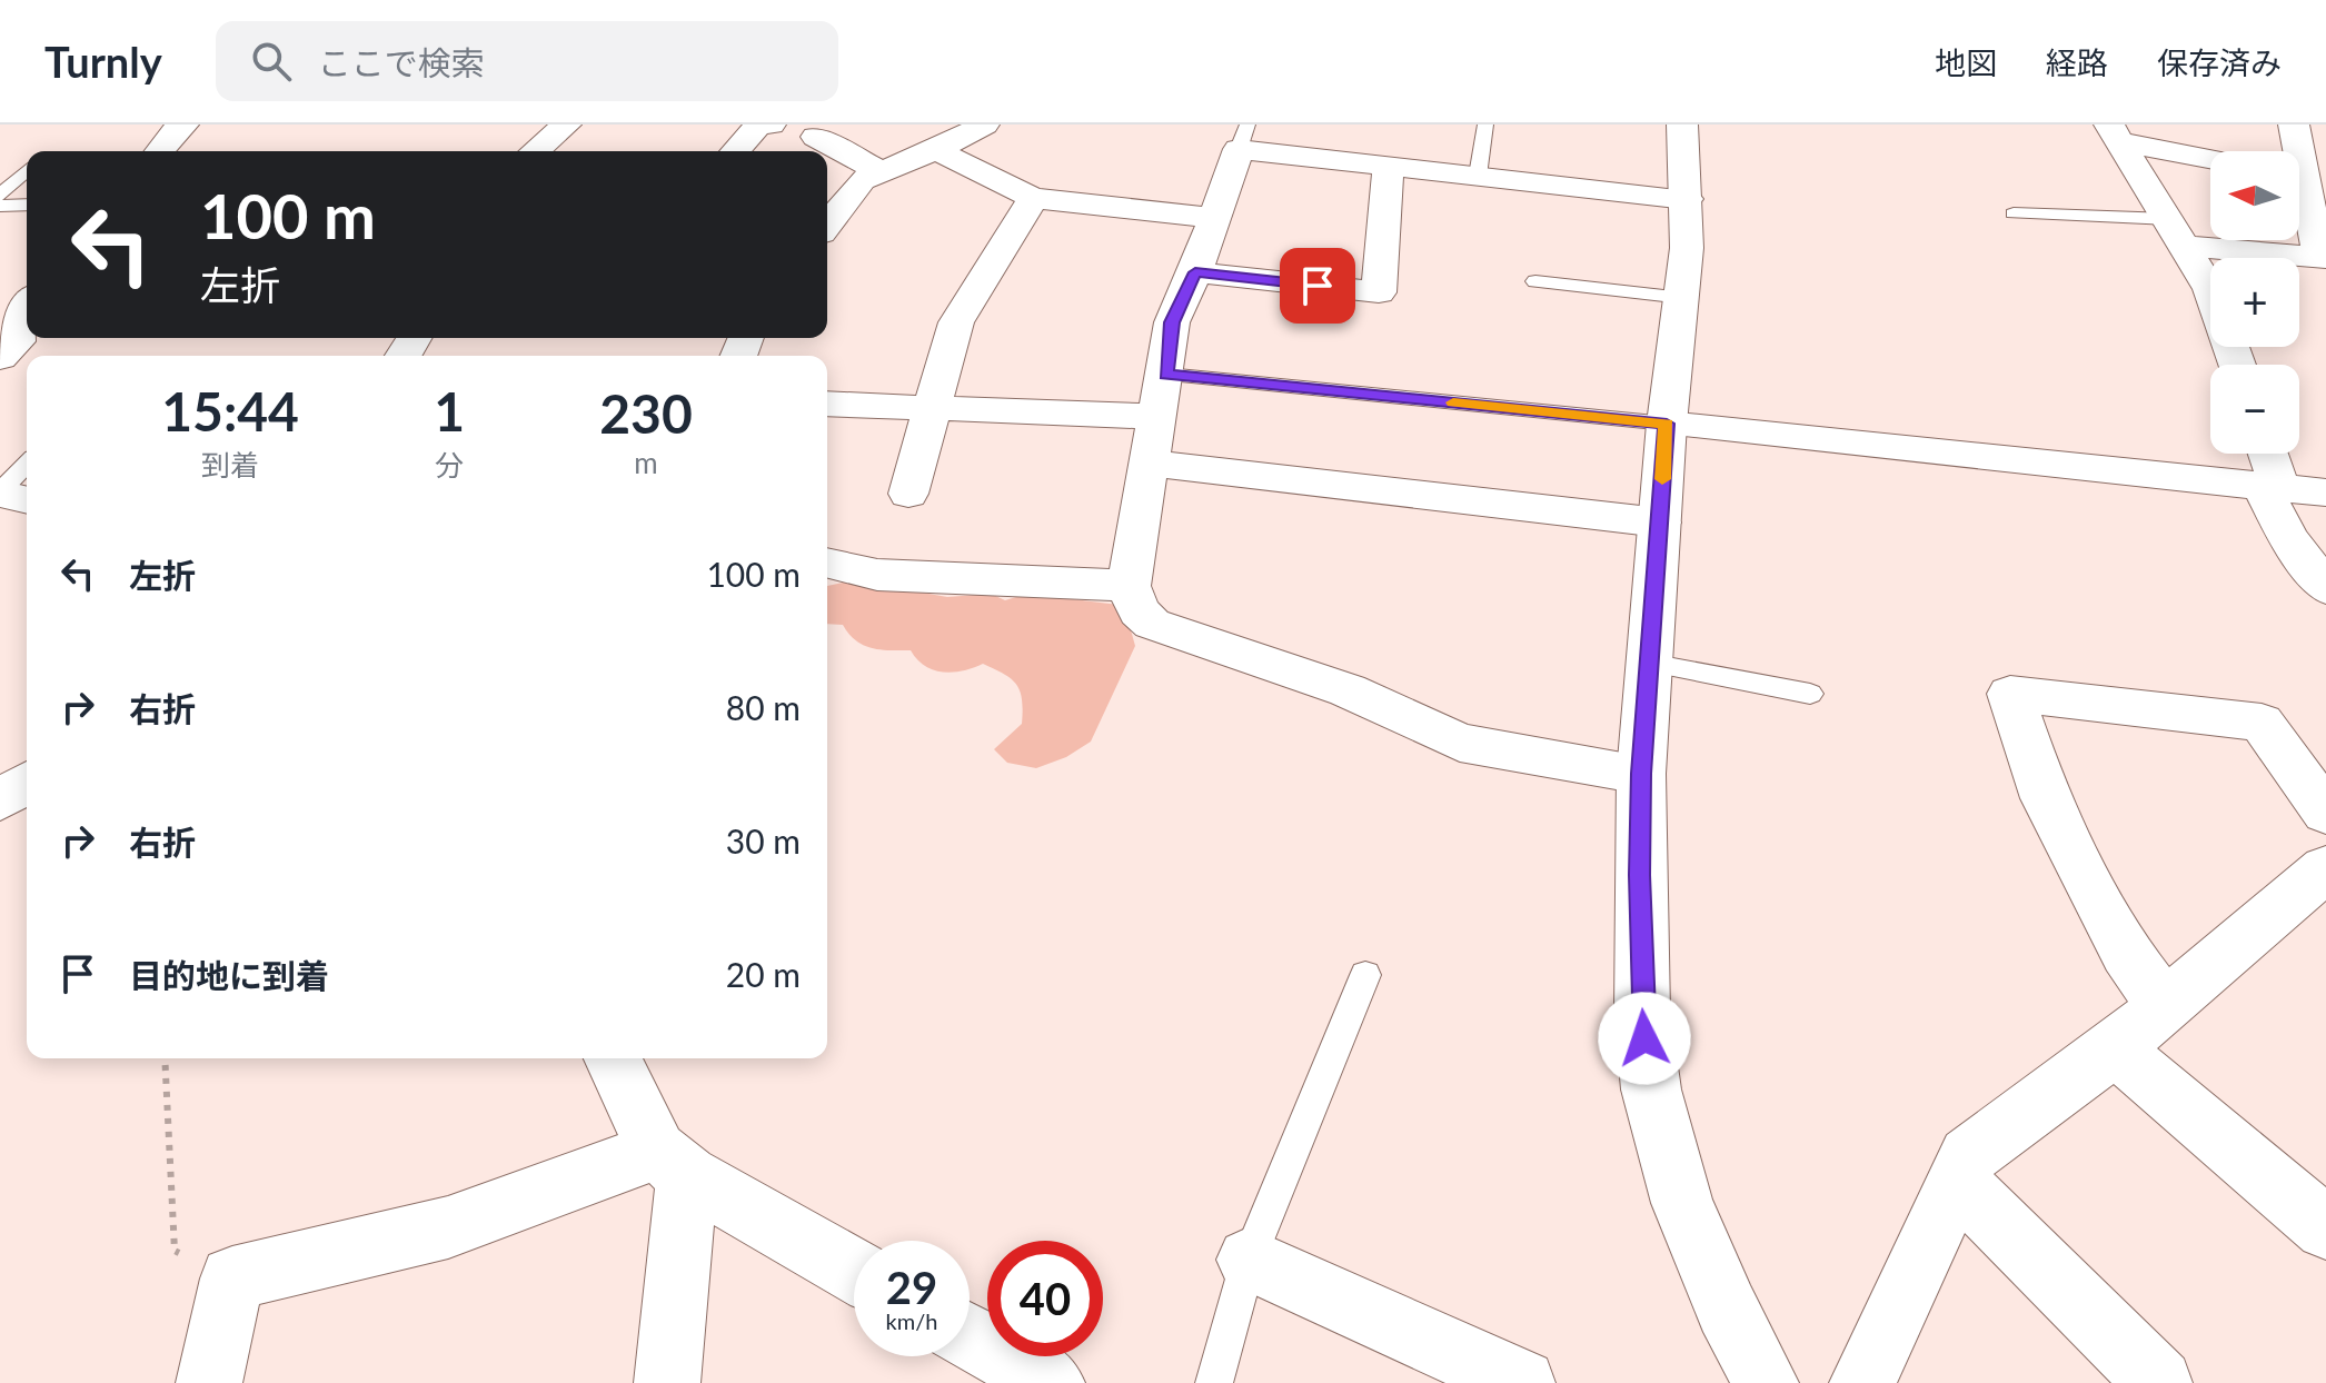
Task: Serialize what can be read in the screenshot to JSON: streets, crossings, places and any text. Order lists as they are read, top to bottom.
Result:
{
  "north": "left",
  "page": {
    "header": "Turnly",
    "search": "ここで検索",
    "nav": ["地図", "経路", "保存済み"],
    "map_buttons": ["+", "−"],
    "turn": ["100 m", "左折"],
    "eta": [
      "15:44",
      "到着",
      "1",
      "分",
      "230",
      "m"
    ],
    "list": [
      {
        "name": "左折",
        "value": "100 m"
      },
      {
        "name": "右折",
        "value": "80 m"
      },
      {
        "name": "右折",
        "value": "30 m"
      },
      {
        "name": "目的地に到着",
        "value": "20 m"
      }
    ],
    "speed": "29 km/h",
    "limit": "40"
  }
}
